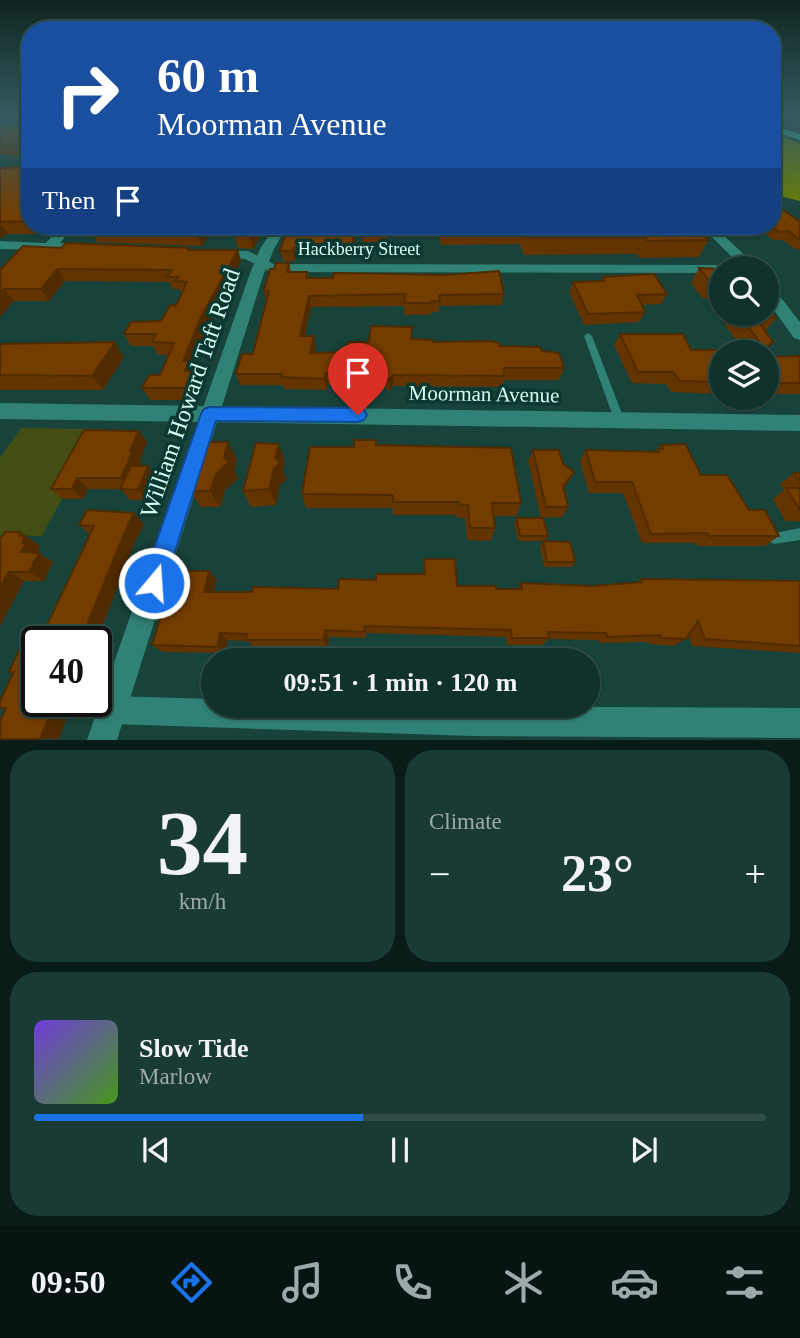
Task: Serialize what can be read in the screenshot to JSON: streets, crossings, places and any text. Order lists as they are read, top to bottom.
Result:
{
  "streets": {
    "street": ["Hackberry Street", "William Howard Taft Road", "Moorman Avenue"]
  },
  "crossings": [
    ["Hackberry Street", "William Howard Taft Road"],
    ["William Howard Taft Road", "Moorman Avenue"]
  ],
  "page": {
    "turn": ["60 m", "Moorman Avenue"],
    "then": "Then",
    "limit": "40",
    "trip": "09:51 · 1 min · 120 m",
    "tile": [
      ["34", "km/h"],
      "Climate"
    ],
    "heat": ["−", "23°", "+"],
    "song": ["Slow Tide", "Marlow"],
    "tabs": "09:50"
  }
}
